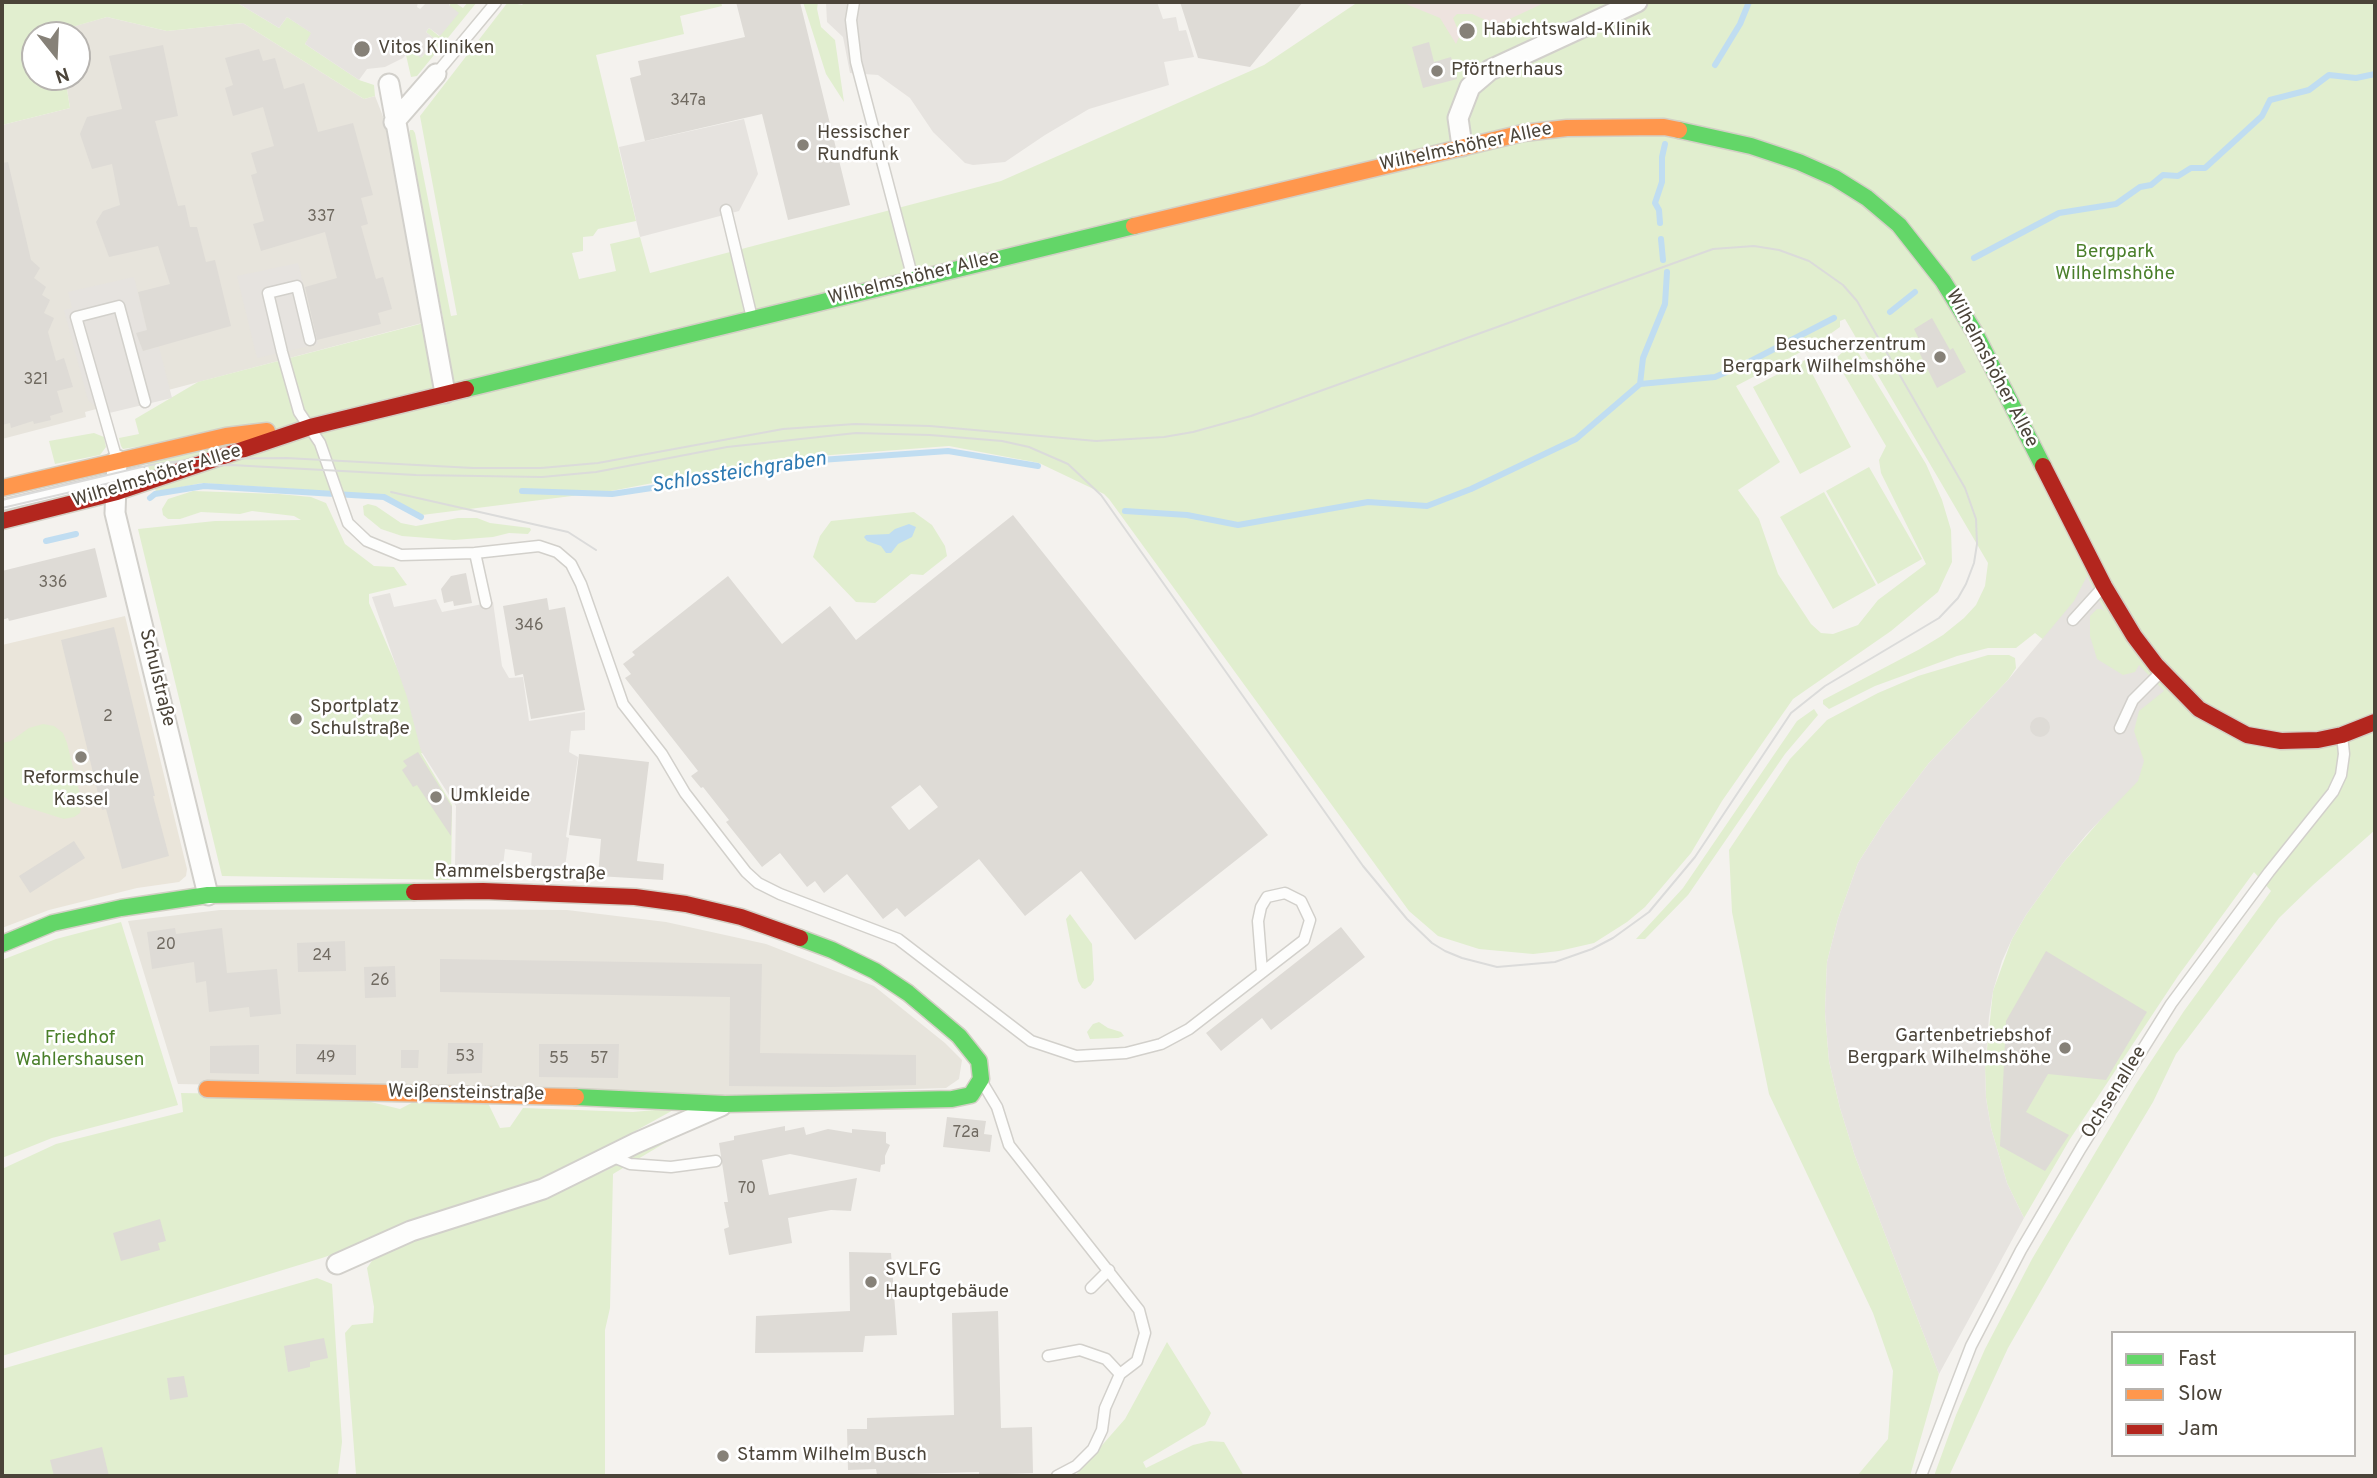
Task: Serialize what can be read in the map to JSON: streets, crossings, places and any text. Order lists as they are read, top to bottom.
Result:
{
  "streets": {
    "main road": ["Wilhelmshöher Allee", "Rammelsbergstraße", "Weißensteinstraße"],
    "street": ["Schulstraße"],
    "lane": ["Ochsenallee"]
  },
  "crossings": [
    ["Wilhelmshöher Allee", "Schulstraße"],
    ["Wilhelmshöher Allee", "Ochsenallee"],
    ["Schulstraße", "Rammelsbergstraße"],
    ["Rammelsbergstraße", "Weißensteinstraße"]
  ],
  "water": ["Schlossteichgraben"],
  "parks": ["Bergpark Wilhelmshöhe", "Friedhof Wahlershausen"],
  "places": [
    "Habichtswald-Klinik",
    "Vitos Kliniken",
    "Pförtnerhaus",
    "Hessischer Rundfunk",
    "Besucherzentrum Bergpark Wilhelmshöhe",
    "Sportplatz Schulstraße",
    "Reformschule Kassel",
    "Umkleide",
    "Gartenbetriebshof Bergpark Wilhelmshöhe",
    "SVLFG Hauptgebäude",
    "Stamm Wilhelm Busch"
  ],
  "house_numbers": [
    "347a",
    "337",
    "321",
    "336",
    "346",
    "2",
    "20",
    "24",
    "26",
    "53",
    "49",
    "55",
    "57",
    "72a",
    "70"
  ],
  "legend": ["Fast", "Slow", "Jam"],
  "north": "bottom"
}
